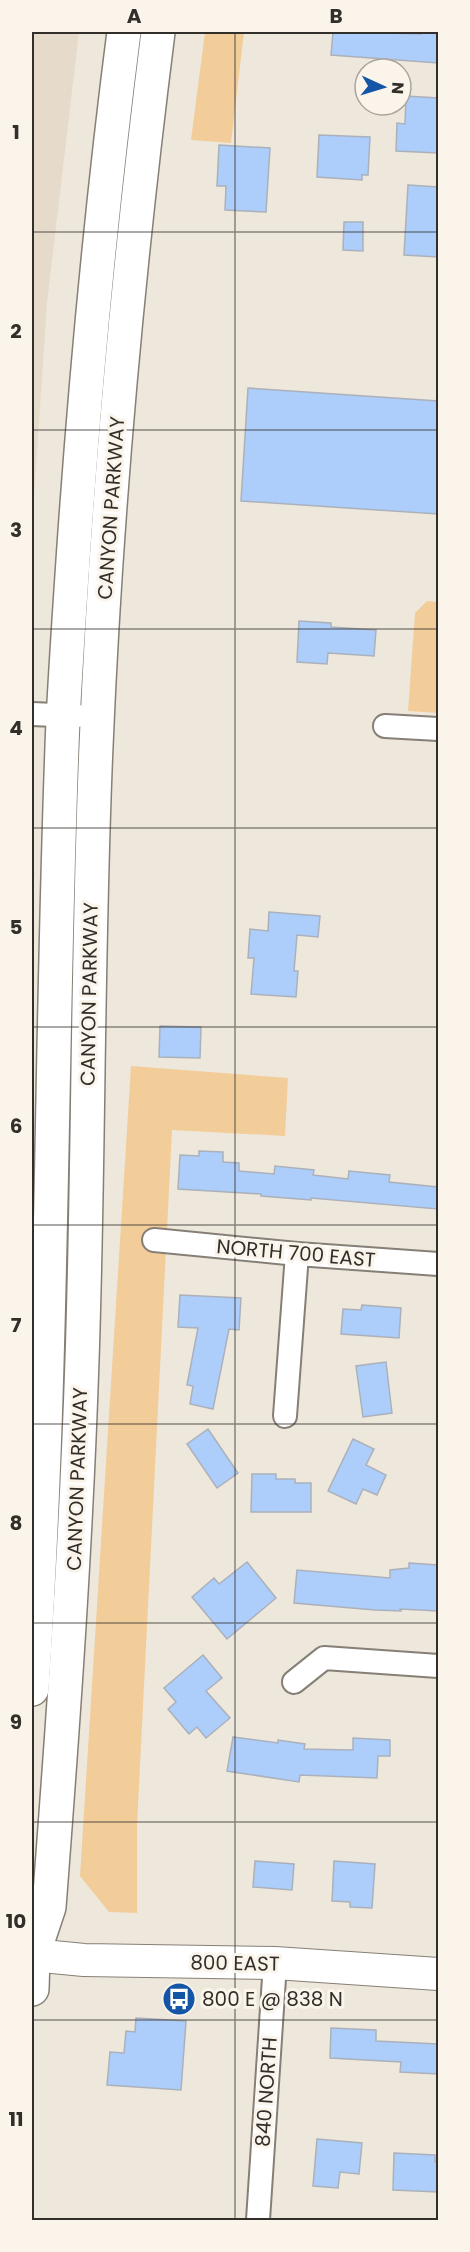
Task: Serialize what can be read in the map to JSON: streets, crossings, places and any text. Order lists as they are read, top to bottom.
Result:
{
  "streets": {
    "highway": ["CANYON PARKWAY"],
    "main road": ["800 EAST"],
    "street": ["NORTH 700 EAST", "840 NORTH"]
  },
  "crossings": [
    ["CANYON PARKWAY", "800 EAST"],
    ["800 EAST", "840 NORTH"]
  ],
  "places": {
    "bus stop": ["800 E @ 838 N"]
  },
  "north": "right",
  "grid": {
    "columns": ["A", "B"],
    "rows": [
      "1",
      "2",
      "3",
      "4",
      "5",
      "6",
      "7",
      "8",
      "9",
      "10",
      "11"
    ]
  }
}
